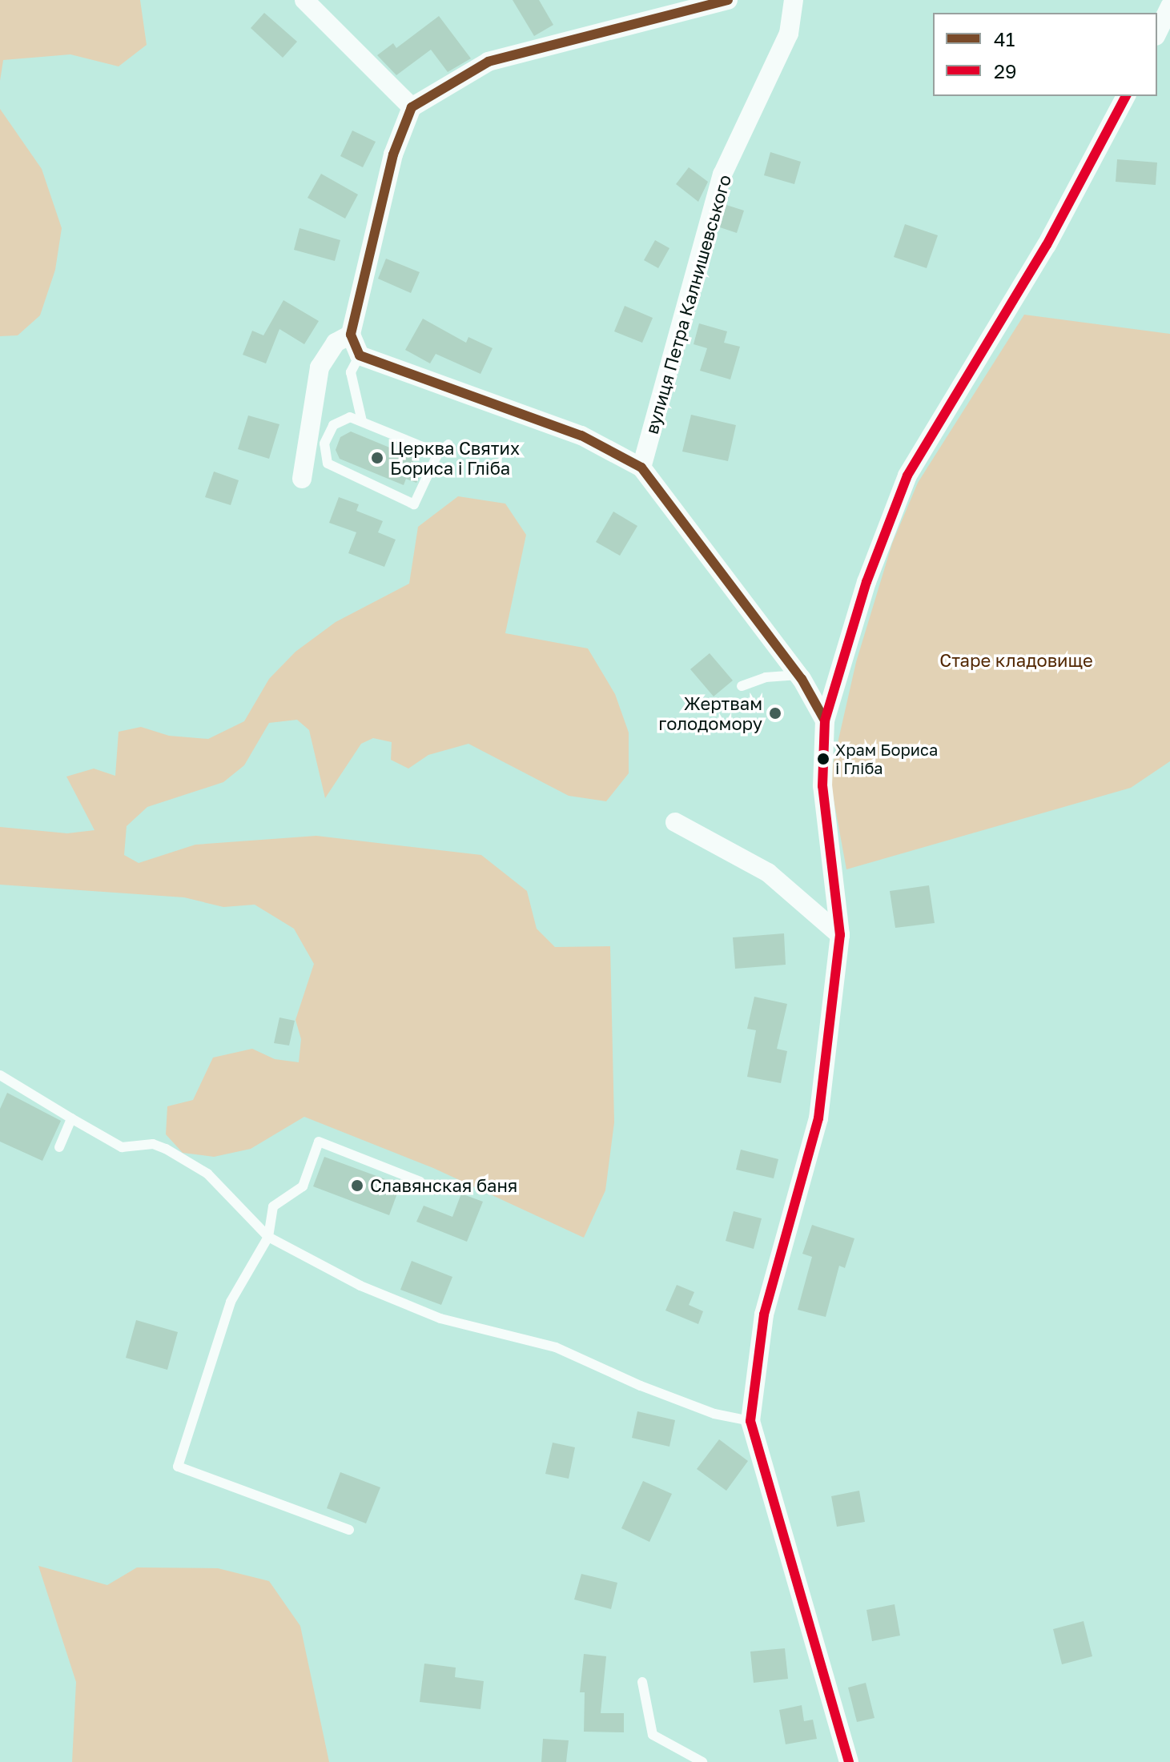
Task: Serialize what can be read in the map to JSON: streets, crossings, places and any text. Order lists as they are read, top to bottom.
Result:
{
  "streets": {
    "street": ["вулиця Петра Калнишевського"]
  },
  "parks": ["Старе кладовище"],
  "places": [
    "Церква Святих Бориса і Гліба",
    "Жертвам голодомору",
    "Храм Бориса і Гліба",
    "Славянская баня"
  ],
  "lines": ["transit line 41", "transit line 29"],
  "legend": ["41", "29"]
}
